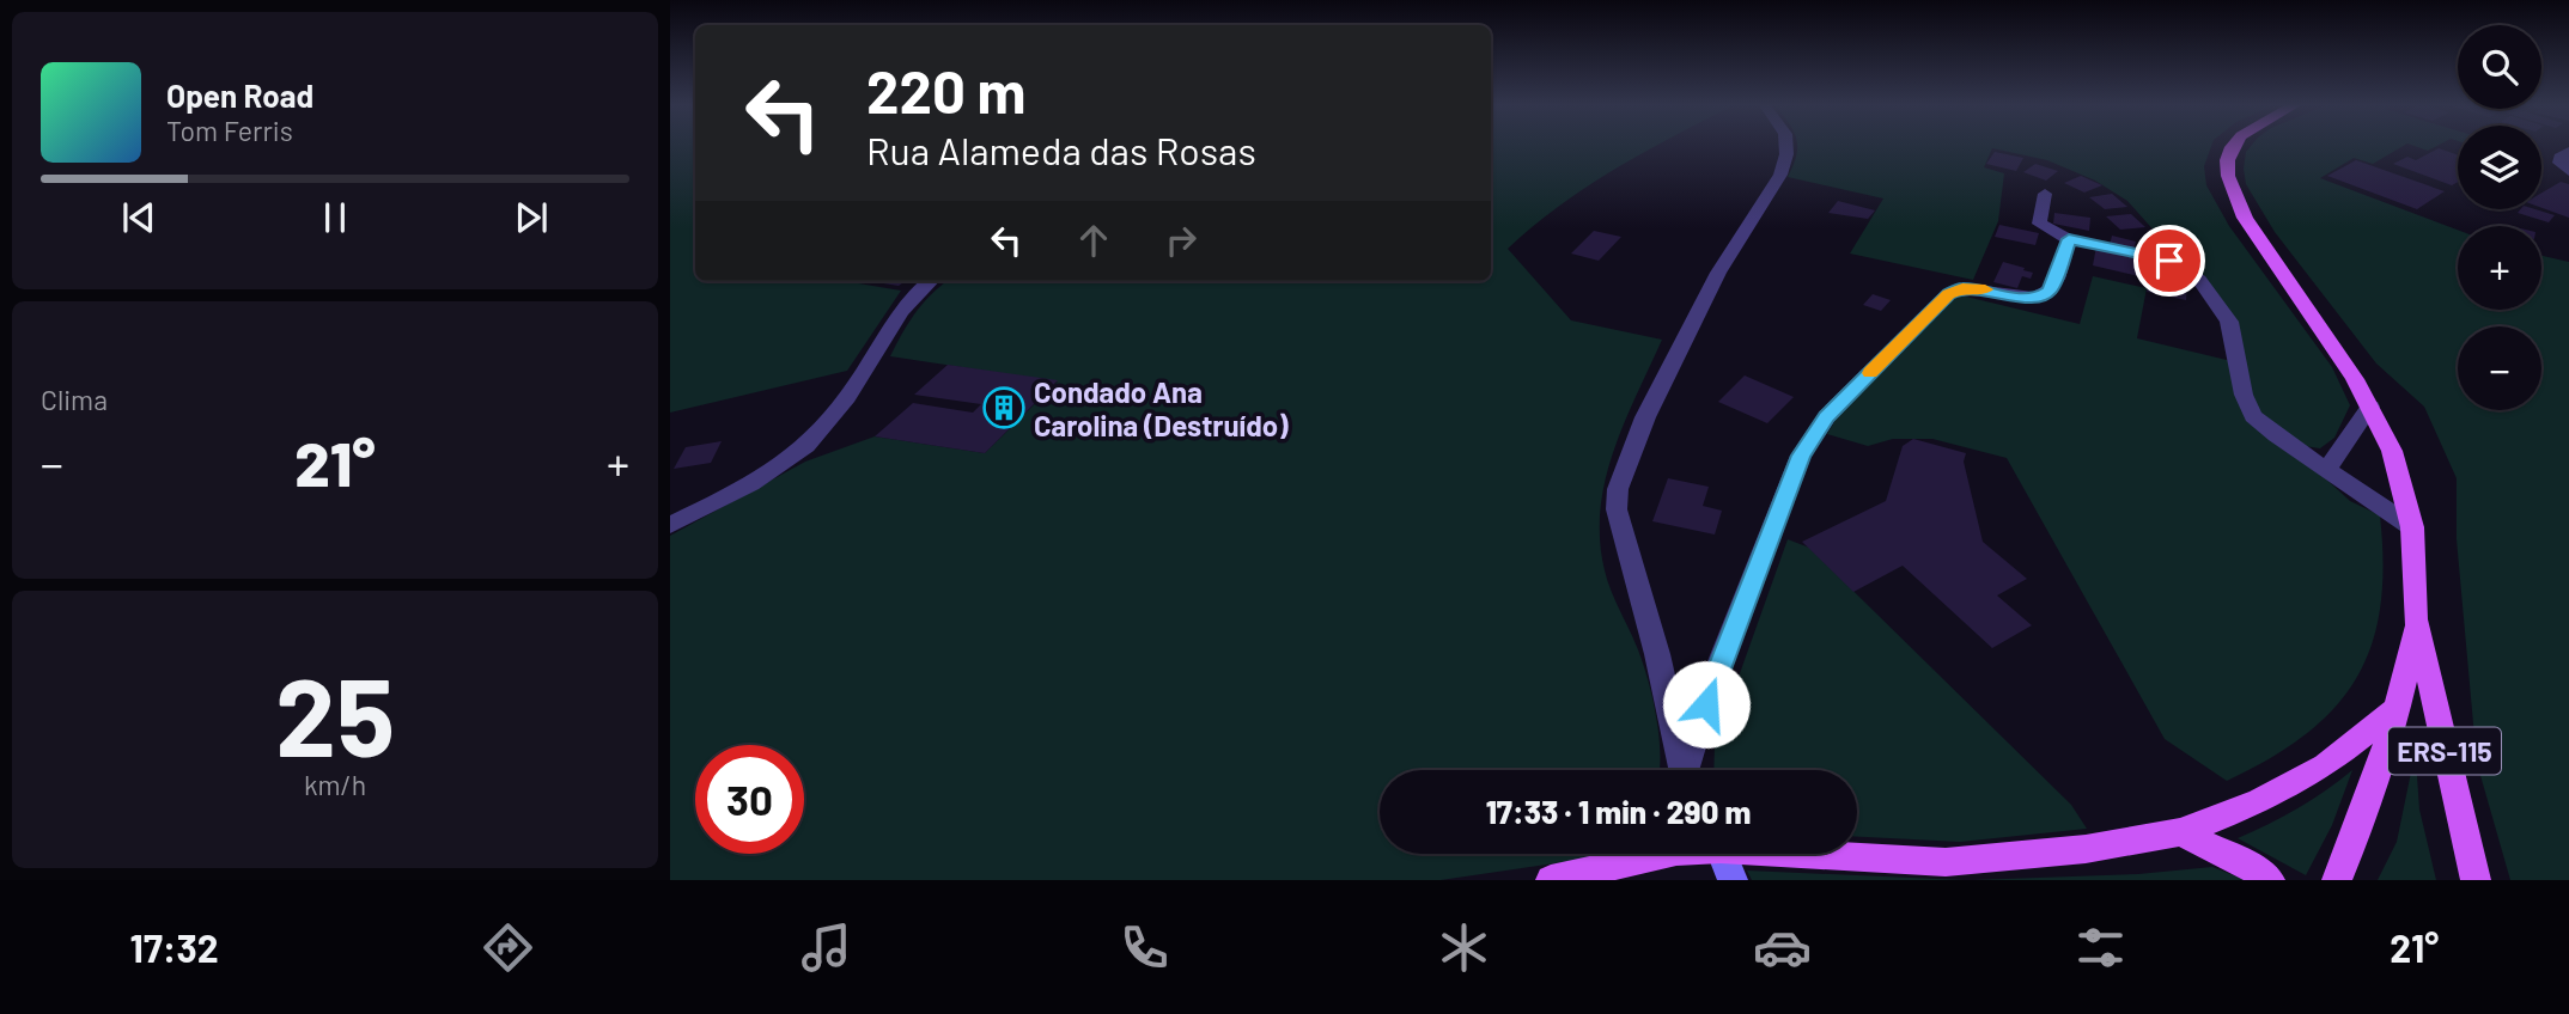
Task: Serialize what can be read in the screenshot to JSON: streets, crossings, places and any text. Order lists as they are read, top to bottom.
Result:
{
  "streets": {
    "main road": ["ERS-115"]
  },
  "places": {
    "building": ["Condado Ana Carolina (Destruído)"]
  },
  "page": {
    "map_buttons": ["+", "−"],
    "turn": ["220 m", "Rua Alameda das Rosas"],
    "song": ["Open Road", "Tom Ferris"],
    "tile": [
      "Clima",
      ["25", "km/h"]
    ],
    "heat": ["−", "21°", "+"],
    "limit": "30",
    "trip": "17:33 · 1 min · 290 m",
    "tabs": ["17:32", "21°"]
  }
}
